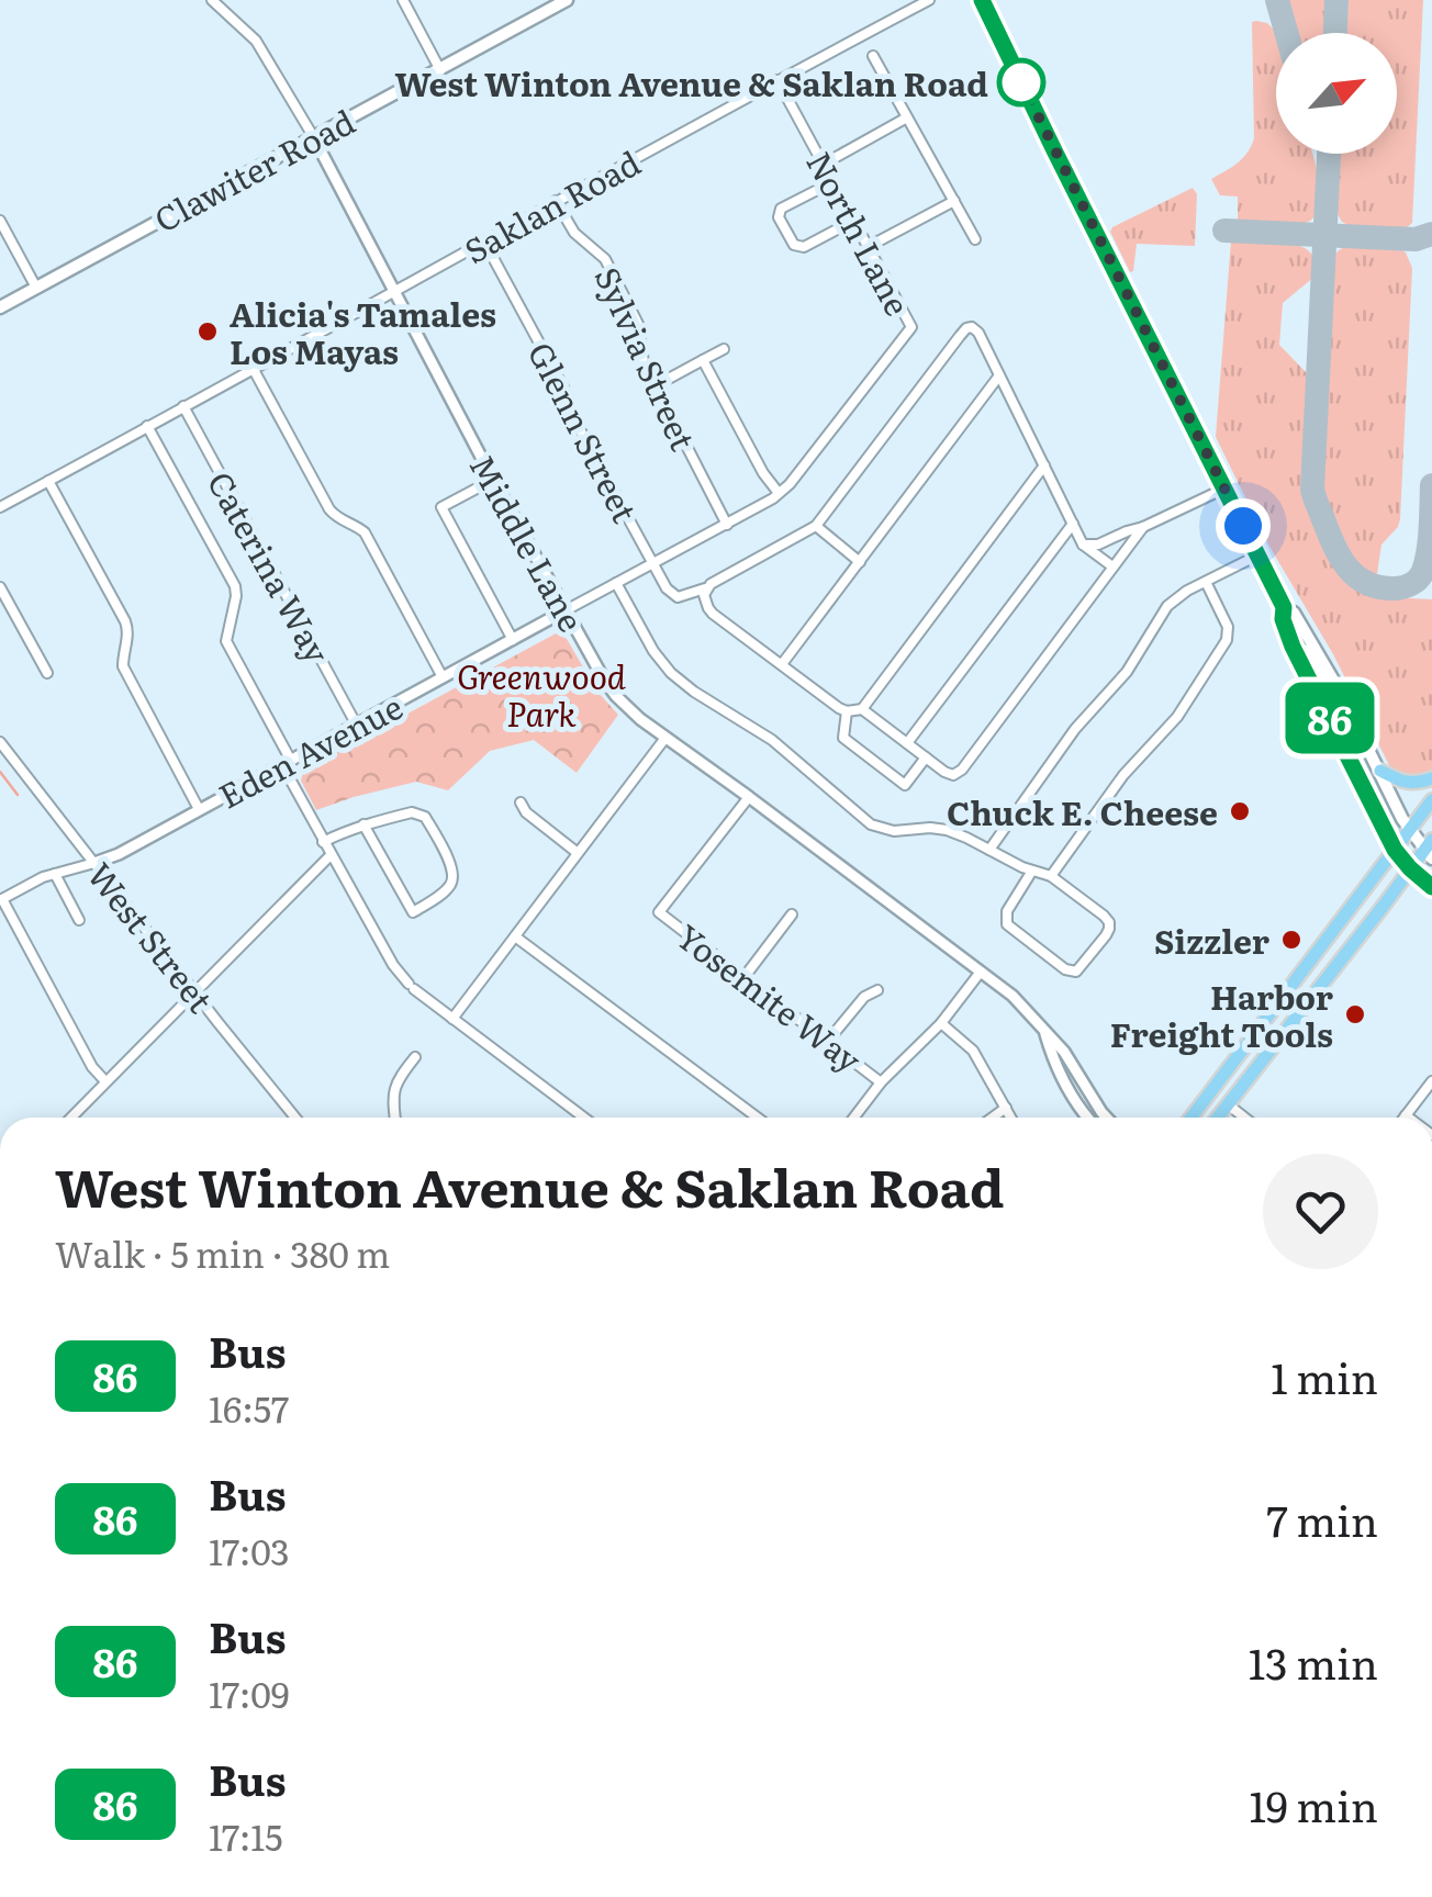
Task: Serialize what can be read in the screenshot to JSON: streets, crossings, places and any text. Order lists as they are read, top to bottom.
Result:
{
  "streets": {
    "main road": ["Clawiter Road"],
    "street": [
      "Saklan Road",
      "North Lane",
      "Sylvia Street",
      "Glenn Street",
      "Middle Lane",
      "Caterina Way",
      "Eden Avenue",
      "West Street",
      "Yosemite Way"
    ]
  },
  "crossings": [
    ["Clawiter Road", "Middle Lane"],
    ["Saklan Road", "North Lane"],
    ["Saklan Road", "Sylvia Street"],
    ["Saklan Road", "Glenn Street"],
    ["Saklan Road", "Middle Lane"],
    ["Saklan Road", "Caterina Way"],
    ["North Lane", "Eden Avenue"],
    ["Sylvia Street", "Eden Avenue"],
    ["Glenn Street", "Eden Avenue"],
    ["Middle Lane", "Eden Avenue"],
    ["Middle Lane", "Yosemite Way"],
    ["Caterina Way", "Eden Avenue"],
    ["Eden Avenue", "West Street"]
  ],
  "parks": ["Greenwood Park"],
  "places": [
    "West Winton Avenue & Saklan Road",
    "Alicia's Tamales Los Mayas",
    "Chuck E. Cheese",
    "Sizzler",
    "Harbor Freight Tools"
  ],
  "lines": ["bus line 86"],
  "north": "top right",
  "page": {
    "on_map": "86",
    "heading": ["West Winton Avenue & Saklan Road", "Walk · 5 min · 380 m"],
    "list": [
      {
        "mark": "86",
        "name": "Bus",
        "note": "16:57",
        "value": "1 min"
      },
      {
        "mark": "86",
        "name": "Bus",
        "note": "17:03",
        "value": "7 min"
      },
      {
        "mark": "86",
        "name": "Bus",
        "note": "17:09",
        "value": "13 min"
      },
      {
        "mark": "86",
        "name": "Bus",
        "note": "17:15",
        "value": "19 min"
      }
    ]
  }
}
